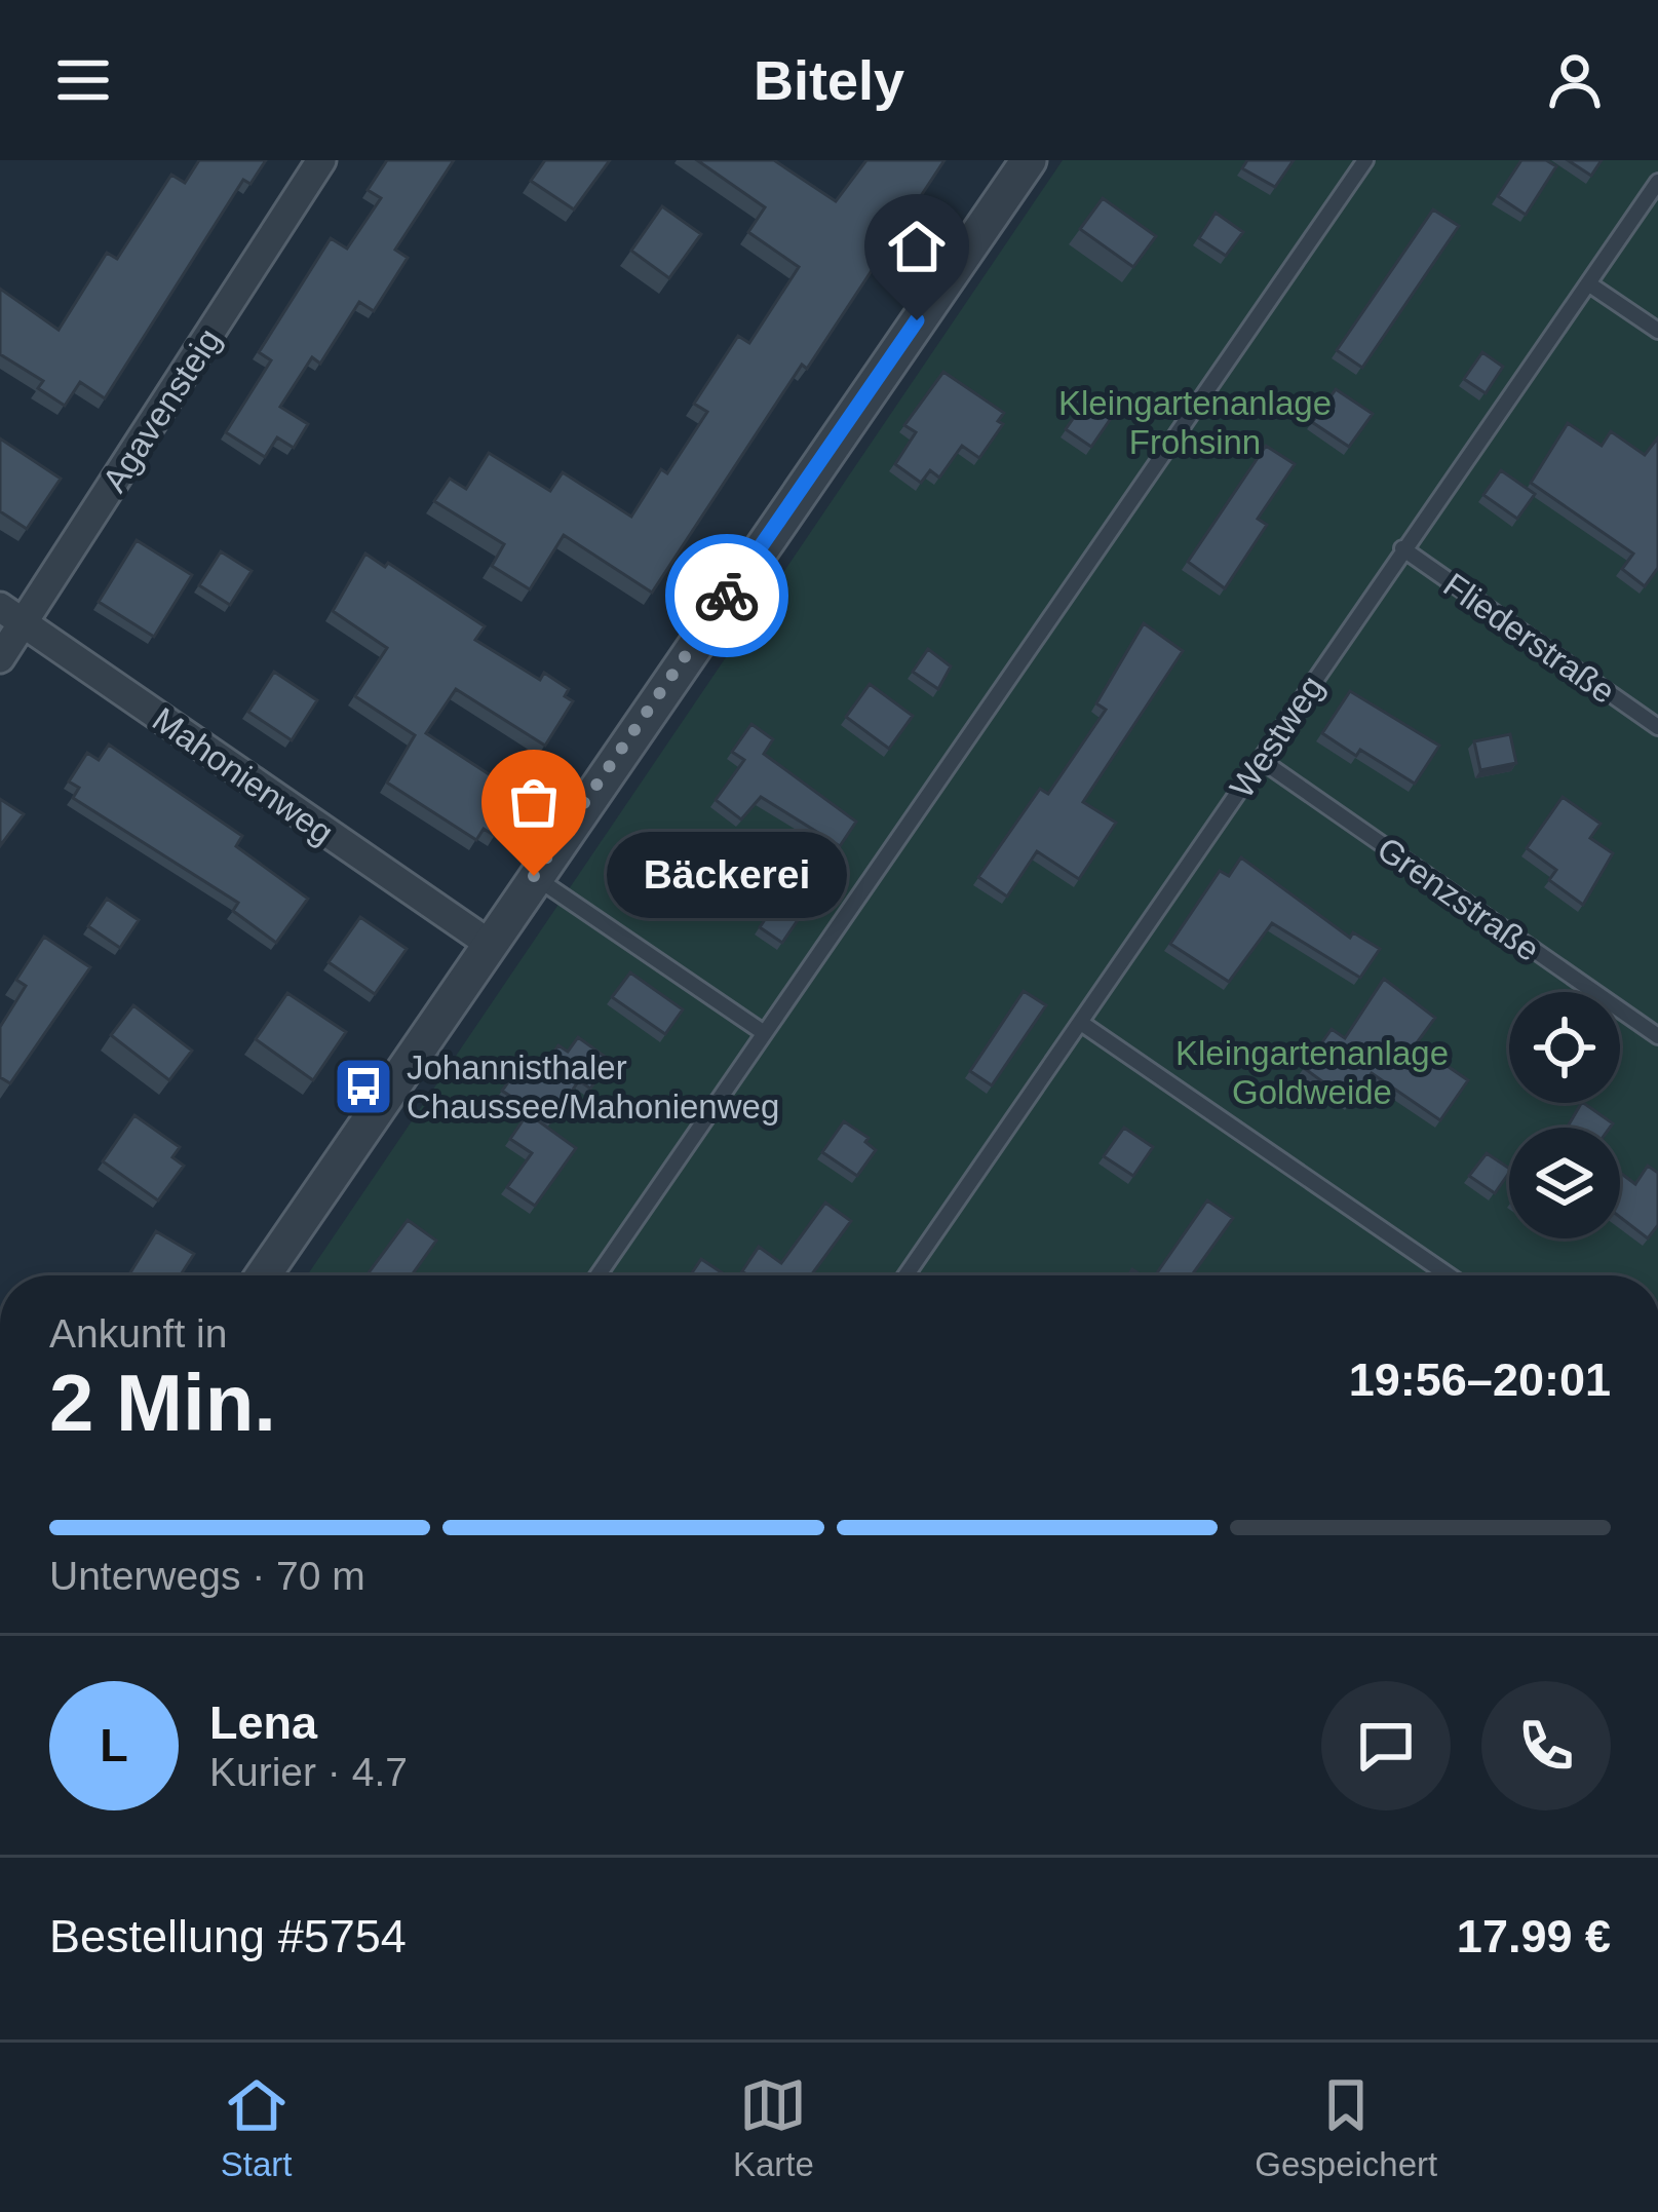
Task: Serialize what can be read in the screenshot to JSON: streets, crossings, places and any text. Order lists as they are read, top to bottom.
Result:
{
  "streets": {
    "street": ["Agavensteig", "Mahonienweg"],
    "lane": ["Fliederstraße", "Westweg", "Grenzstraße"]
  },
  "crossings": [
    ["Agavensteig", "Mahonienweg"],
    ["Fliederstraße", "Westweg"],
    ["Westweg", "Grenzstraße"]
  ],
  "parks": ["Kleingartenanlage Frohsinn", "Kleingartenanlage Goldweide"],
  "places": {
    "other": ["Bäckerei"],
    "bus stop": ["Johannisthaler Chaussee/Mahonienweg"]
  },
  "page": {
    "header": "Bitely",
    "bubble": "Bäckerei",
    "heading": ["2 Min.", "Ankunft in", "19:56–20:01"],
    "panel": [
      "Lena",
      "Kurier · 4.7",
      "Bestellung #5754",
      "17.99 €"
    ],
    "bar": "Unterwegs · 70 m",
    "round": "L",
    "tabs": ["Start", "Karte", "Gespeichert"]
  }
}
